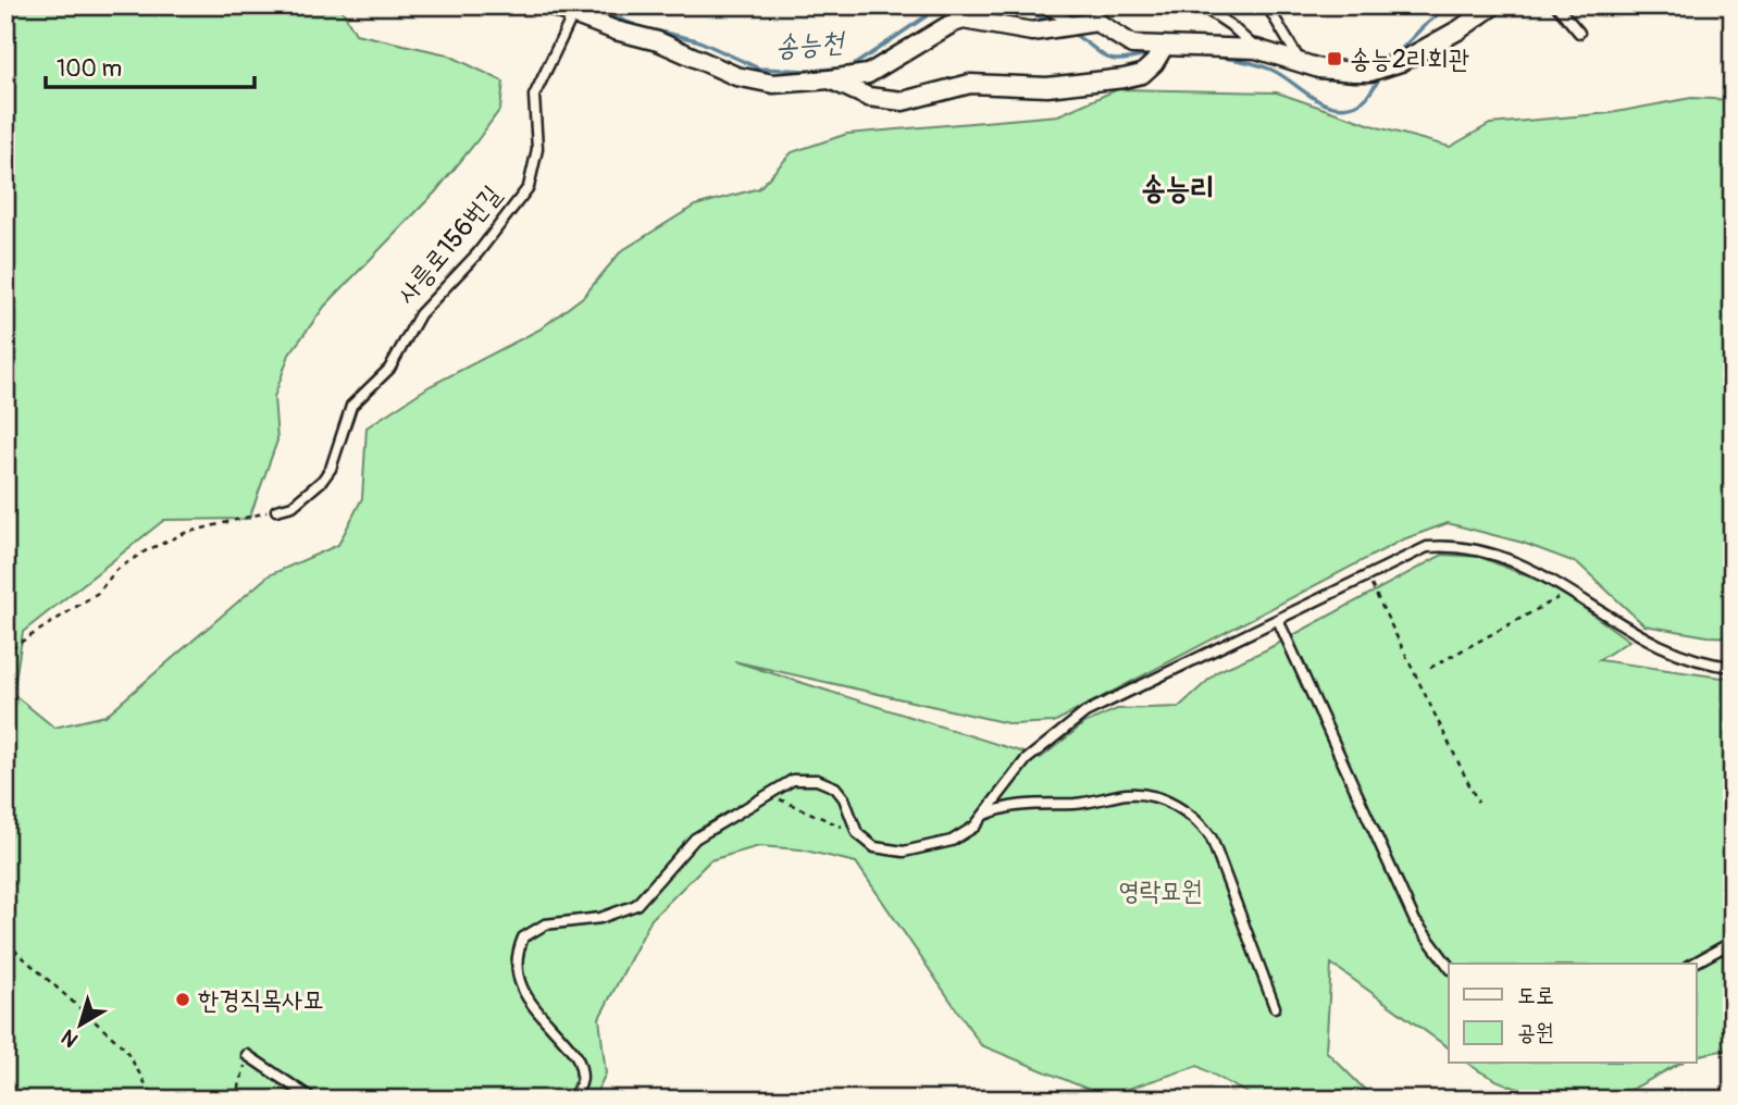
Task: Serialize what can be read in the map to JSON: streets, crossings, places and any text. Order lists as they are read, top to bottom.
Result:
{
  "streets": {
    "lane": ["사릉로156번길"]
  },
  "districts": ["송능리"],
  "water": ["송능천"],
  "parks": ["영락묘원"],
  "places": {
    "transit": ["송능2리회관"],
    "other": ["한경직목사묘"]
  },
  "legend": ["도로", "공원"],
  "scale_bar": "100 m",
  "north": "bottom left"
}
